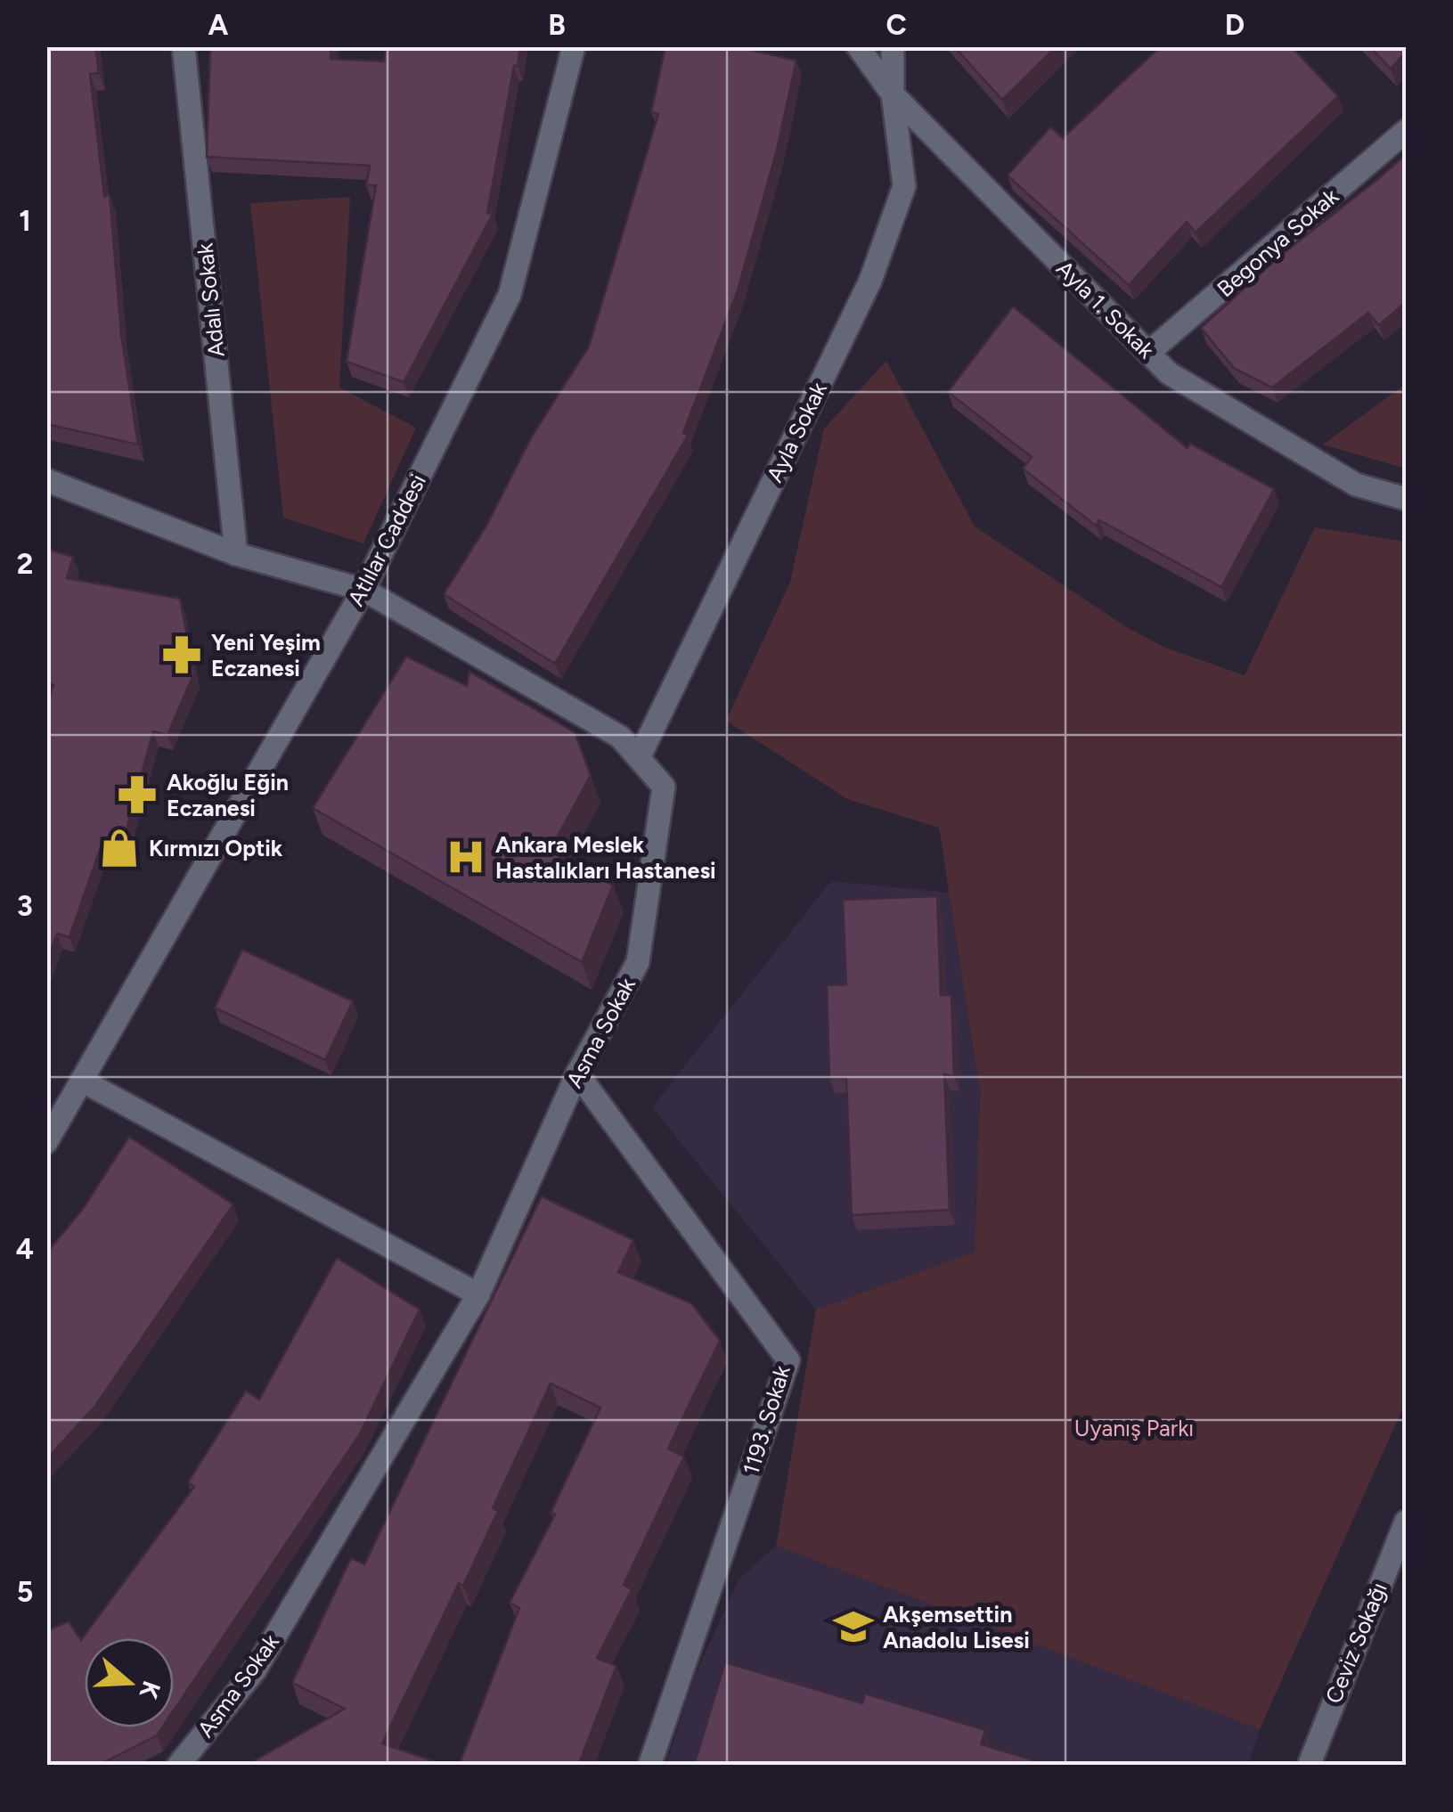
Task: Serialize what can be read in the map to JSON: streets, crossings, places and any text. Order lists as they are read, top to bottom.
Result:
{
  "streets": {
    "street": [
      "Begonya Sokak",
      "Adalı Sokak",
      "Ayla 1. Sokak",
      "Ayla Sokak",
      "Atlılar Caddesi",
      "Asma Sokak",
      "1193. Sokak",
      "Ceviz Sokağı"
    ]
  },
  "crossings": [
    ["Begonya Sokak", "Ayla 1. Sokak"],
    ["Adalı Sokak", "Asma Sokak"],
    ["Ayla 1. Sokak", "Ayla Sokak"],
    ["Ayla Sokak", "Asma Sokak"],
    ["Atlılar Caddesi", "Asma Sokak"],
    ["Asma Sokak", "1193. Sokak"]
  ],
  "parks": ["Uyanış Parkı"],
  "places": {
    "pharmacy": ["Yeni Yeşim Eczanesi", "Akoğlu Eğin Eczanesi"],
    "shop": ["Kırmızı Optik"],
    "hospital": ["Ankara Meslek Hastalıkları Hastanesi"],
    "school or university": ["Akşemsettin Anadolu Lisesi"]
  },
  "north": "right",
  "grid": {
    "columns": [
      "A",
      "B",
      "C",
      "D"
    ],
    "rows": [
      "1",
      "2",
      "3",
      "4",
      "5"
    ]
  }
}
